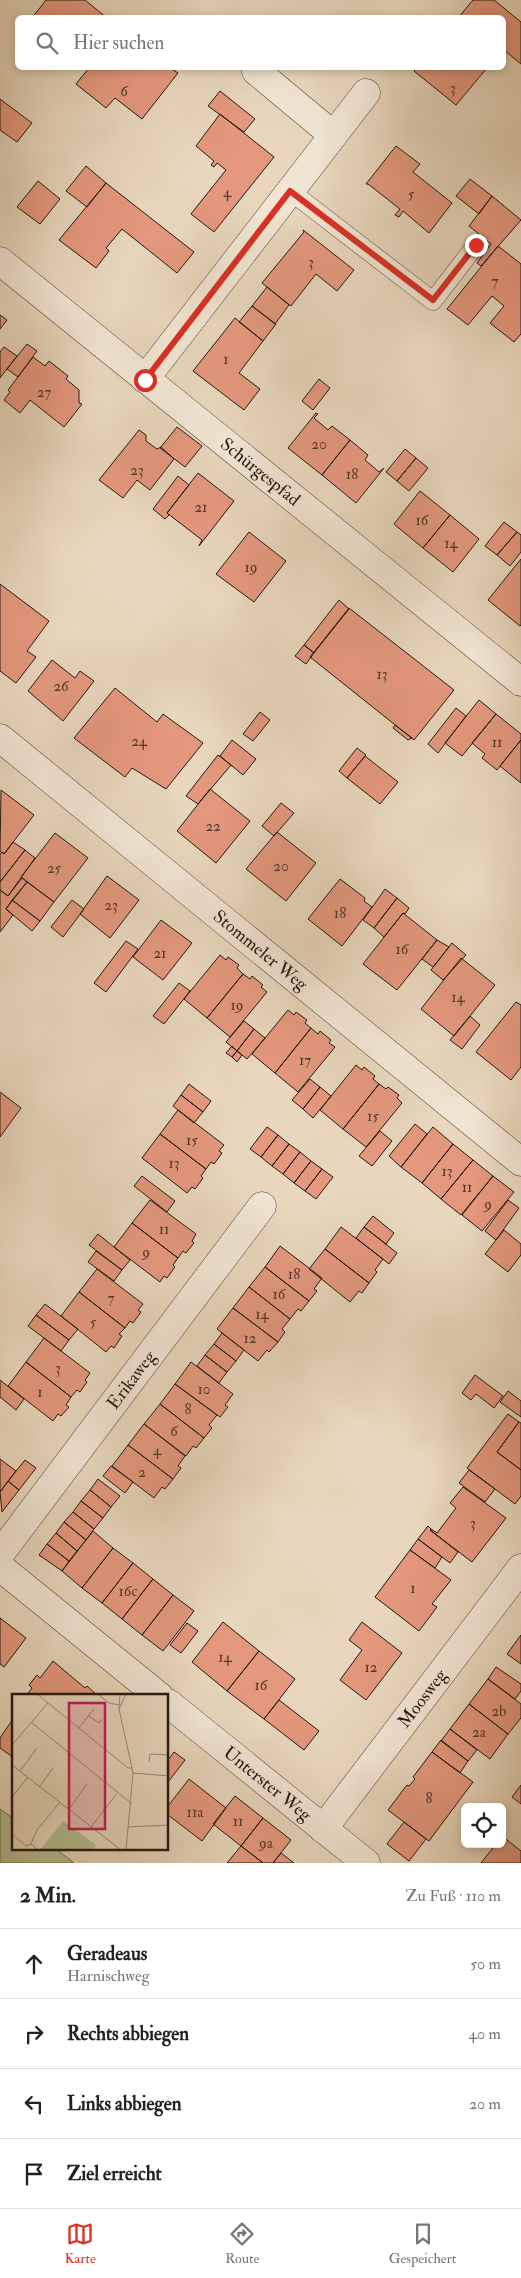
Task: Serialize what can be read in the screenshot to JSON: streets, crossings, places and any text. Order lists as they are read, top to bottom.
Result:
{
  "streets": {
    "street": [
      "Schürgespfad",
      "Stommeler Weg",
      "Erikaweg",
      "Moosweg",
      "Unterster Weg"
    ]
  },
  "crossings": [
    ["Moosweg", "Unterster Weg"]
  ],
  "house_numbers": [
    "3",
    "6",
    "4",
    "5",
    "3",
    "7",
    "1",
    "27",
    "20",
    "23",
    "18",
    "21",
    "16",
    "14",
    "19",
    "13",
    "26",
    "24",
    "11",
    "22",
    "20",
    "25",
    "23",
    "18",
    "16",
    "21",
    "14",
    "19",
    "17",
    "15",
    "15",
    "13",
    "13",
    "11",
    "9",
    "11",
    "9",
    "18",
    "16",
    "7",
    "14",
    "5",
    "12",
    "3",
    "10",
    "1",
    "8",
    "6",
    "4",
    "2",
    "3",
    "1",
    "16c",
    "14",
    "12",
    "16",
    "2b",
    "2a",
    "8",
    "11a",
    "11",
    "9a"
  ],
  "page": {
    "search": "Hier suchen",
    "heading": ["2 Min.", "Zu Fuß · 110 m"],
    "list": [
      ["Geradeaus", "Harnischweg", "50 m"],
      ["Rechts abbiegen", "40 m"],
      ["Links abbiegen", "20 m"],
      "Ziel erreicht"
    ],
    "nav": ["Karte", "Route", "Gespeichert"]
  }
}
